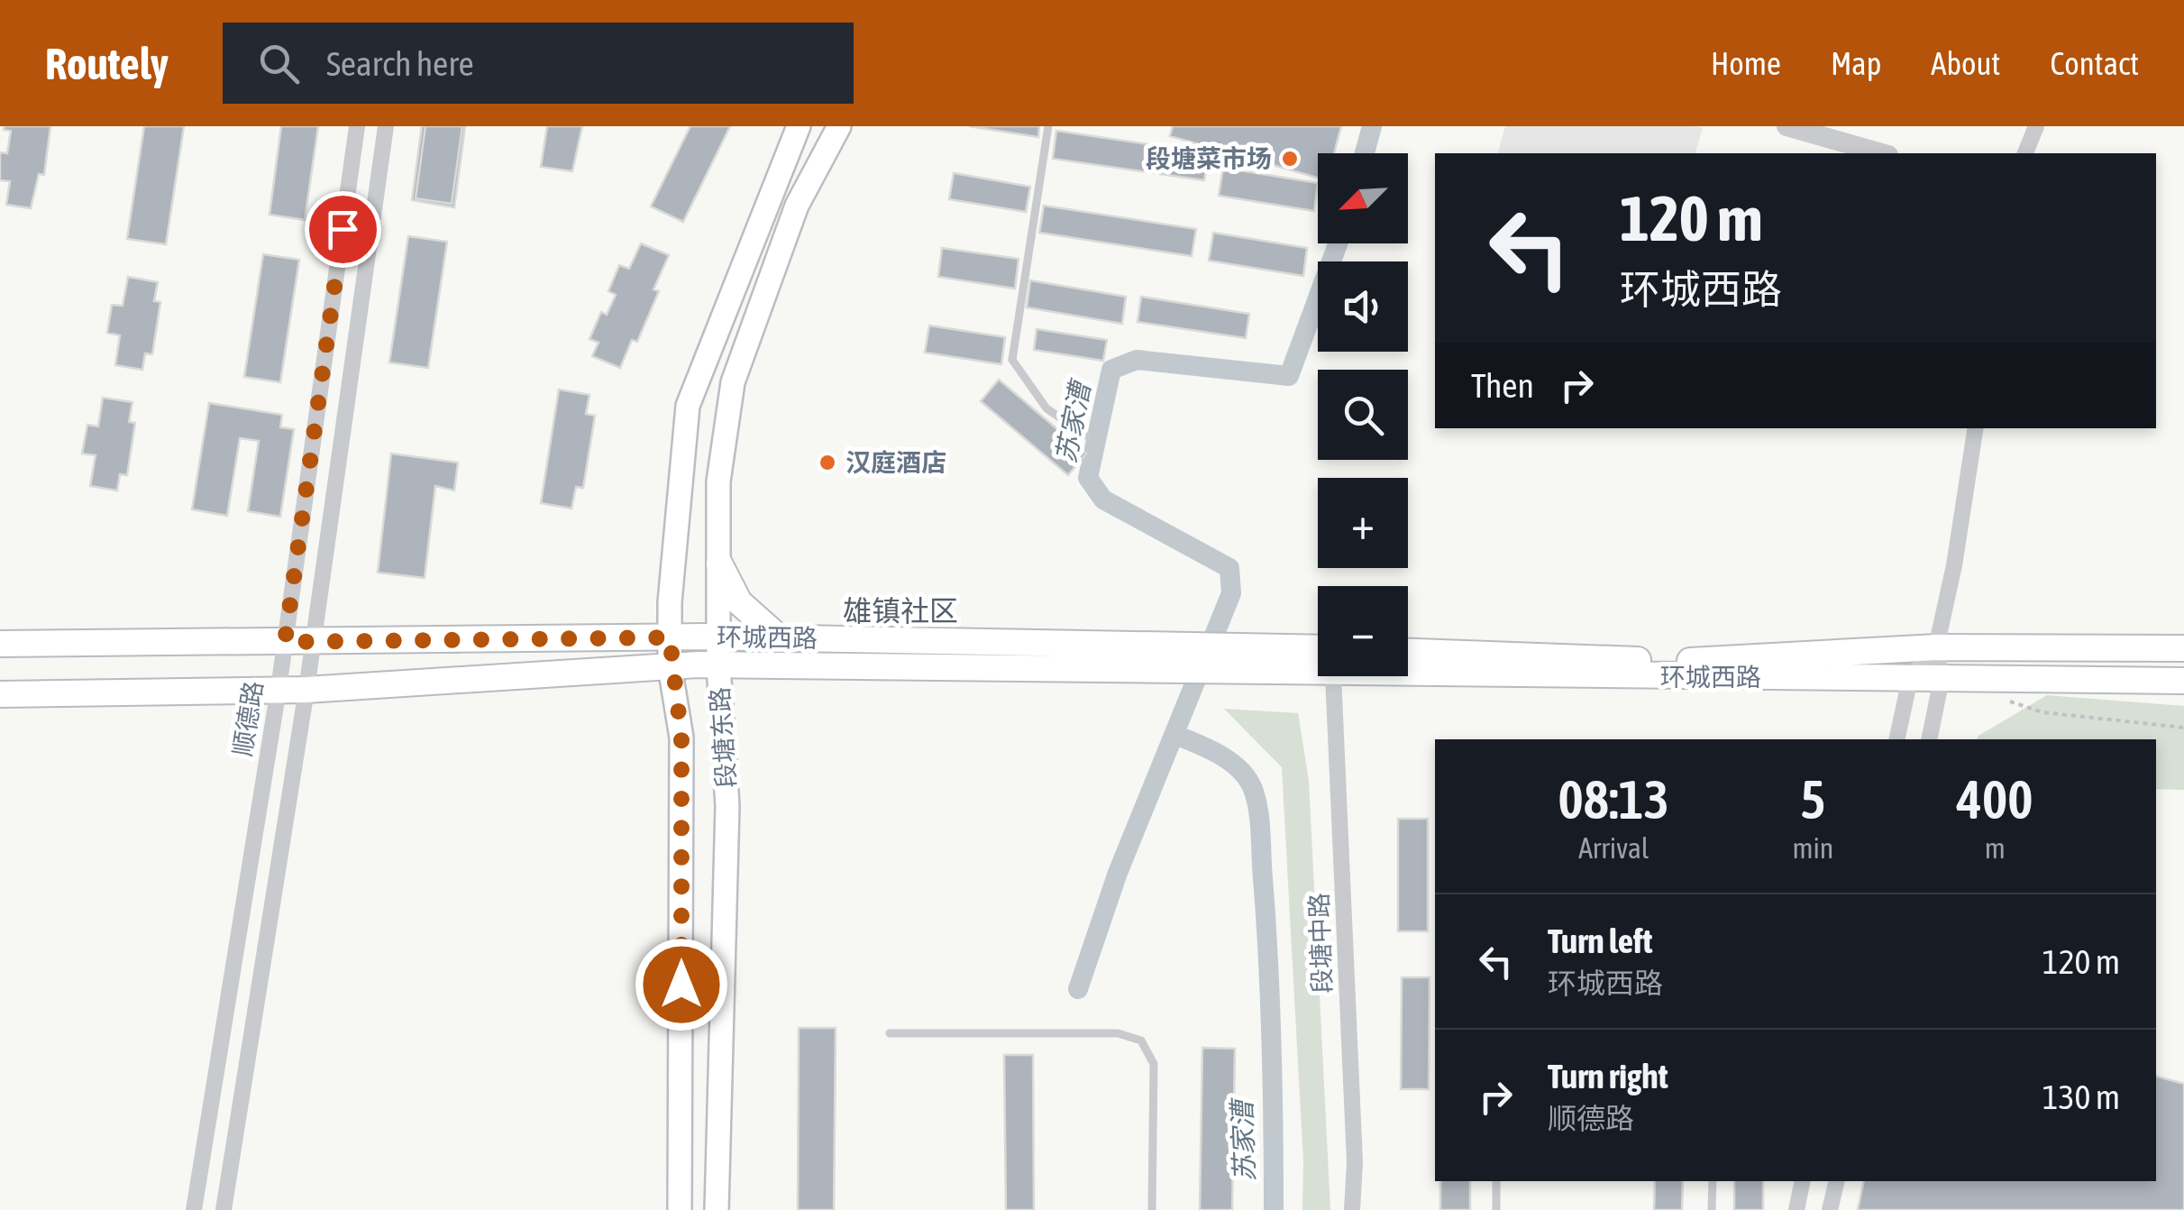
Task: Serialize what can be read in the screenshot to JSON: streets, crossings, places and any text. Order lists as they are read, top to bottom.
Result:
{
  "streets": {
    "main road": ["环城西路", "段塘东路"],
    "street": ["顺德路", "段塘中路"]
  },
  "crossings": [
    ["环城西路", "顺德路"],
    ["环城西路", "段塘东路"]
  ],
  "districts": ["雄镇社区"],
  "water": ["苏家漕"],
  "places": ["段塘菜市场", "汉庭酒店"],
  "north": "bottom left",
  "page": {
    "header": "Routely",
    "search": "Search here",
    "nav": [
      "Home",
      "Map",
      "About",
      "Contact"
    ],
    "map_buttons": ["+", "−"],
    "turn": ["120 m", "环城西路"],
    "then": "Then",
    "eta": [
      "08:13",
      "Arrival",
      "5",
      "min",
      "400",
      "m"
    ],
    "list": [
      {
        "name": "Turn left",
        "note": "环城西路",
        "value": "120 m"
      },
      {
        "name": "Turn right",
        "note": "顺德路",
        "value": "130 m"
      }
    ]
  }
}
